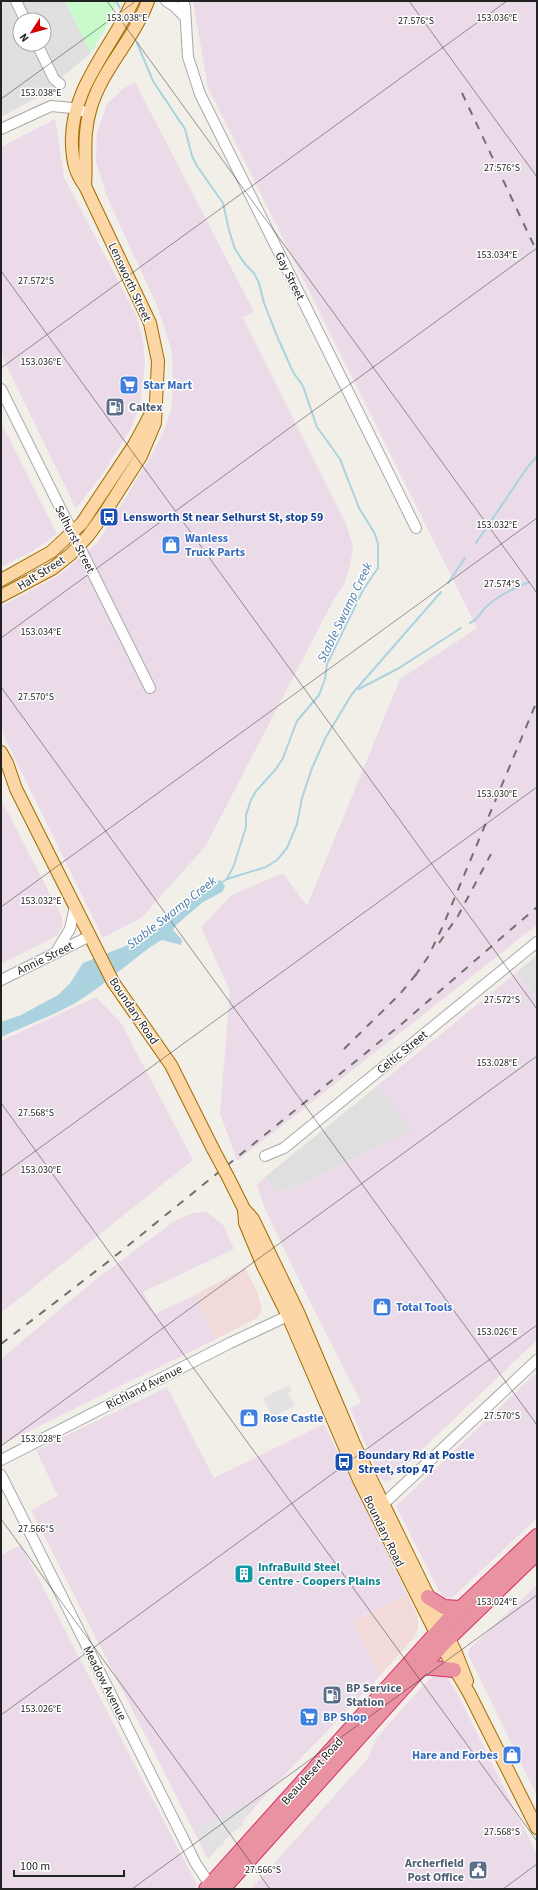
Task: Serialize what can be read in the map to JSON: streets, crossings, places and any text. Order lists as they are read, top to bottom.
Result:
{
  "streets": {
    "highway": ["Beaudesert Road"],
    "main road": ["Lensworth Street", "Halt Street", "Boundary Road"],
    "street": [
      "Gay Street",
      "Selhurst Street",
      "Annie Street",
      "Celtic Street",
      "Richland Avenue",
      "Meadow Avenue"
    ]
  },
  "crossings": [
    ["Lensworth Street", "Selhurst Street"],
    ["Lensworth Street", "Halt Street"],
    ["Selhurst Street", "Halt Street"],
    ["Annie Street", "Boundary Road"],
    ["Boundary Road", "Richland Avenue"],
    ["Boundary Road", "Beaudesert Road"],
    ["Meadow Avenue", "Beaudesert Road"]
  ],
  "water": ["Stable Swamp Creek"],
  "places": {
    "supermarket": ["Star Mart", "BP Shop"],
    "fuel station": ["Caltex", "BP Service Station"],
    "bus stop": ["Lensworth St near Selhurst St, stop 59", "Boundary Rd at Postle Street, stop 47"],
    "shop": [
      "Wanless Truck Parts",
      "Total Tools",
      "Rose Castle",
      "Hare and Forbes"
    ],
    "building": ["InfraBuild Steel Centre - Coopers Plains"],
    "public building": ["Archerfield Post Office"]
  },
  "scale_bar": "100 m",
  "north": "bottom left",
  "coordinates": [
    "153.038°E",
    "153.036°E",
    "27.576°S",
    "153.034°E",
    "27.572°S",
    "153.032°E",
    "27.574°S",
    "27.570°S",
    "153.030°E",
    "153.028°E",
    "27.568°S",
    "153.026°E",
    "27.566°S",
    "153.024°E"
  ]
}
